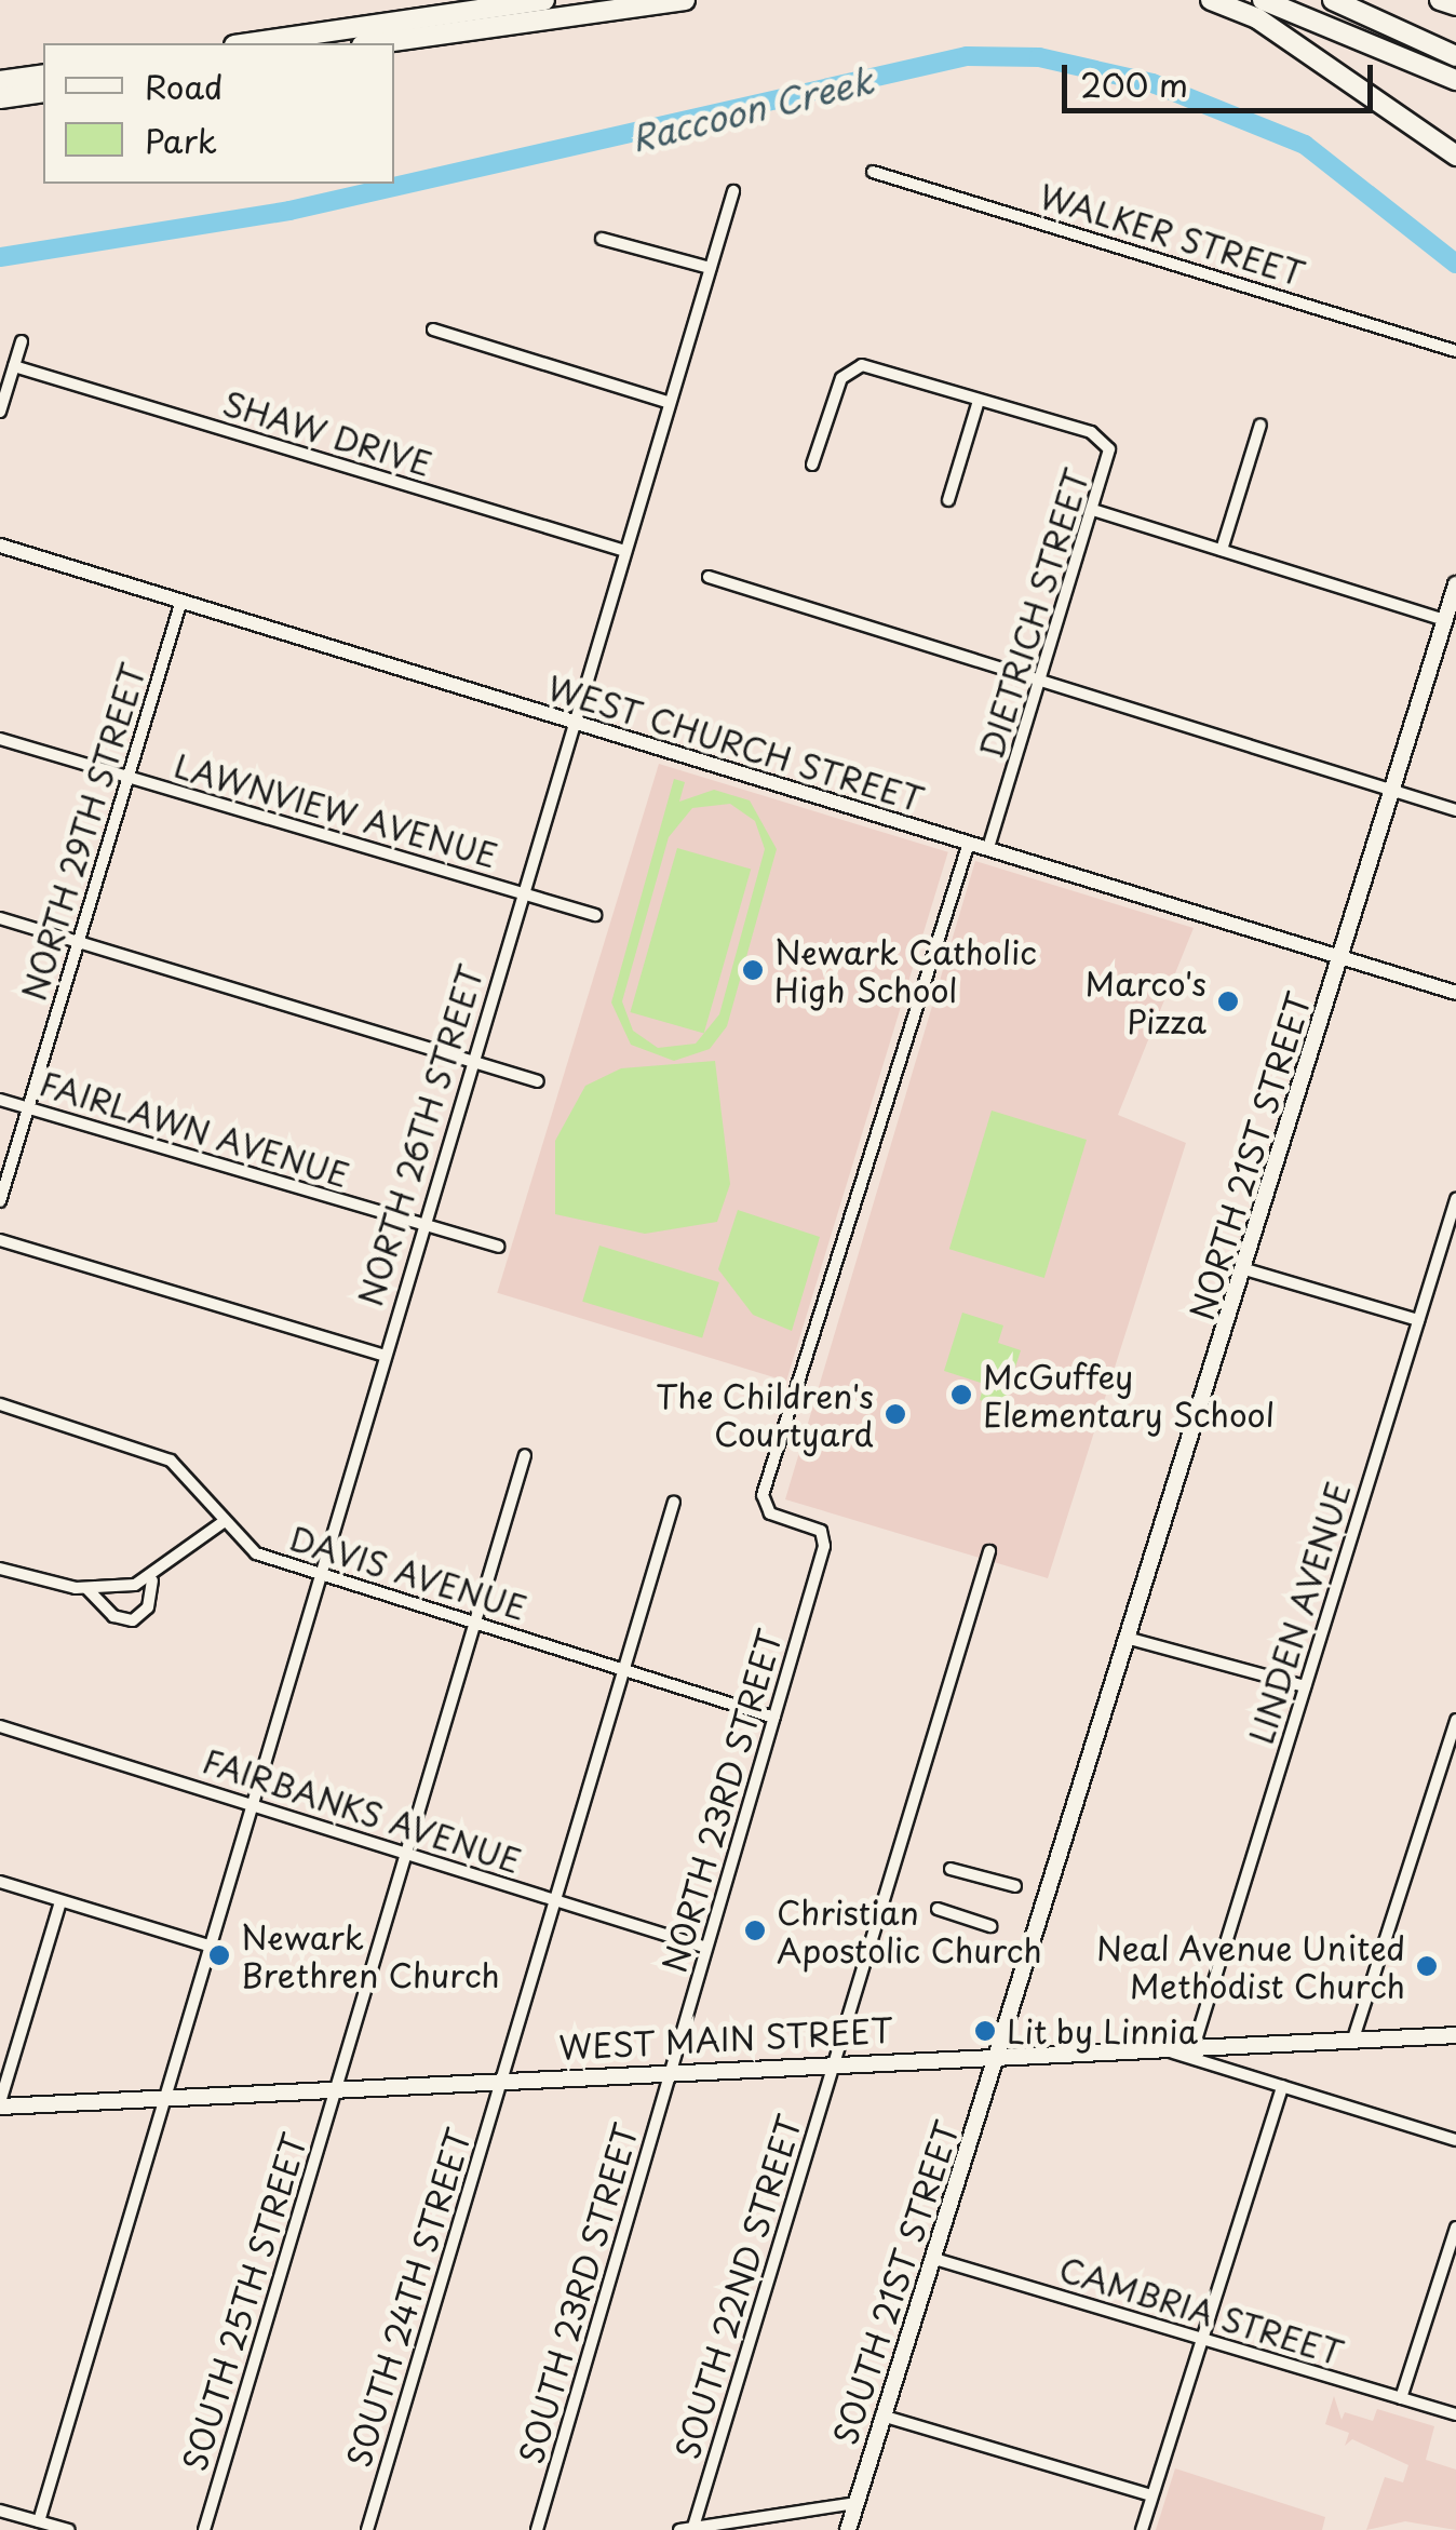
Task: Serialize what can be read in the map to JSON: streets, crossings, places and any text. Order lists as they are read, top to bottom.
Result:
{
  "streets": {
    "main road": ["NORTH 21ST STREET", "WEST MAIN STREET", "SOUTH 21ST STREET"],
    "street": [
      "WALKER STREET",
      "SHAW DRIVE",
      "DIETRICH STREET",
      "WEST CHURCH STREET",
      "LAWNVIEW AVENUE",
      "NORTH 29TH STREET",
      "FAIRLAWN AVENUE",
      "NORTH 26TH STREET",
      "DAVIS AVENUE",
      "LINDEN AVENUE",
      "NORTH 23RD STREET",
      "FAIRBANKS AVENUE",
      "SOUTH 22ND STREET",
      "SOUTH 23RD STREET",
      "SOUTH 24TH STREET",
      "SOUTH 25TH STREET",
      "CAMBRIA STREET"
    ]
  },
  "crossings": [
    ["SHAW DRIVE", "NORTH 26TH STREET"],
    ["DIETRICH STREET", "WEST CHURCH STREET"],
    ["WEST CHURCH STREET", "NORTH 29TH STREET"],
    ["WEST CHURCH STREET", "NORTH 26TH STREET"],
    ["WEST CHURCH STREET", "NORTH 21ST STREET"],
    ["WEST CHURCH STREET", "NORTH 23RD STREET"],
    ["LAWNVIEW AVENUE", "NORTH 29TH STREET"],
    ["LAWNVIEW AVENUE", "NORTH 26TH STREET"],
    ["NORTH 29TH STREET", "FAIRLAWN AVENUE"],
    ["FAIRLAWN AVENUE", "NORTH 26TH STREET"],
    ["NORTH 26TH STREET", "DAVIS AVENUE"],
    ["NORTH 26TH STREET", "FAIRBANKS AVENUE"],
    ["NORTH 26TH STREET", "WEST MAIN STREET"],
    ["NORTH 21ST STREET", "WEST MAIN STREET"],
    ["NORTH 21ST STREET", "SOUTH 21ST STREET"],
    ["DAVIS AVENUE", "NORTH 23RD STREET"],
    ["DAVIS AVENUE", "SOUTH 24TH STREET"],
    ["DAVIS AVENUE", "SOUTH 25TH STREET"],
    ["LINDEN AVENUE", "WEST MAIN STREET"],
    ["NORTH 23RD STREET", "FAIRBANKS AVENUE"],
    ["NORTH 23RD STREET", "WEST MAIN STREET"],
    ["NORTH 23RD STREET", "SOUTH 23RD STREET"],
    ["FAIRBANKS AVENUE", "SOUTH 24TH STREET"],
    ["FAIRBANKS AVENUE", "SOUTH 25TH STREET"],
    ["WEST MAIN STREET", "SOUTH 21ST STREET"],
    ["WEST MAIN STREET", "SOUTH 22ND STREET"],
    ["WEST MAIN STREET", "SOUTH 23RD STREET"],
    ["WEST MAIN STREET", "SOUTH 24TH STREET"],
    ["WEST MAIN STREET", "SOUTH 25TH STREET"],
    ["SOUTH 21ST STREET", "CAMBRIA STREET"]
  ],
  "water": ["Raccoon Creek"],
  "places": [
    "Newark Catholic High School",
    "Marco's Pizza",
    "McGuffey Elementary School",
    "The Children's Courtyard",
    "Christian Apostolic Church",
    "Newark Brethren Church",
    "Neal Avenue United Methodist Church",
    "Lit by Linnia"
  ],
  "legend": ["Road", "Park"],
  "scale_bar": "200 m"
}
